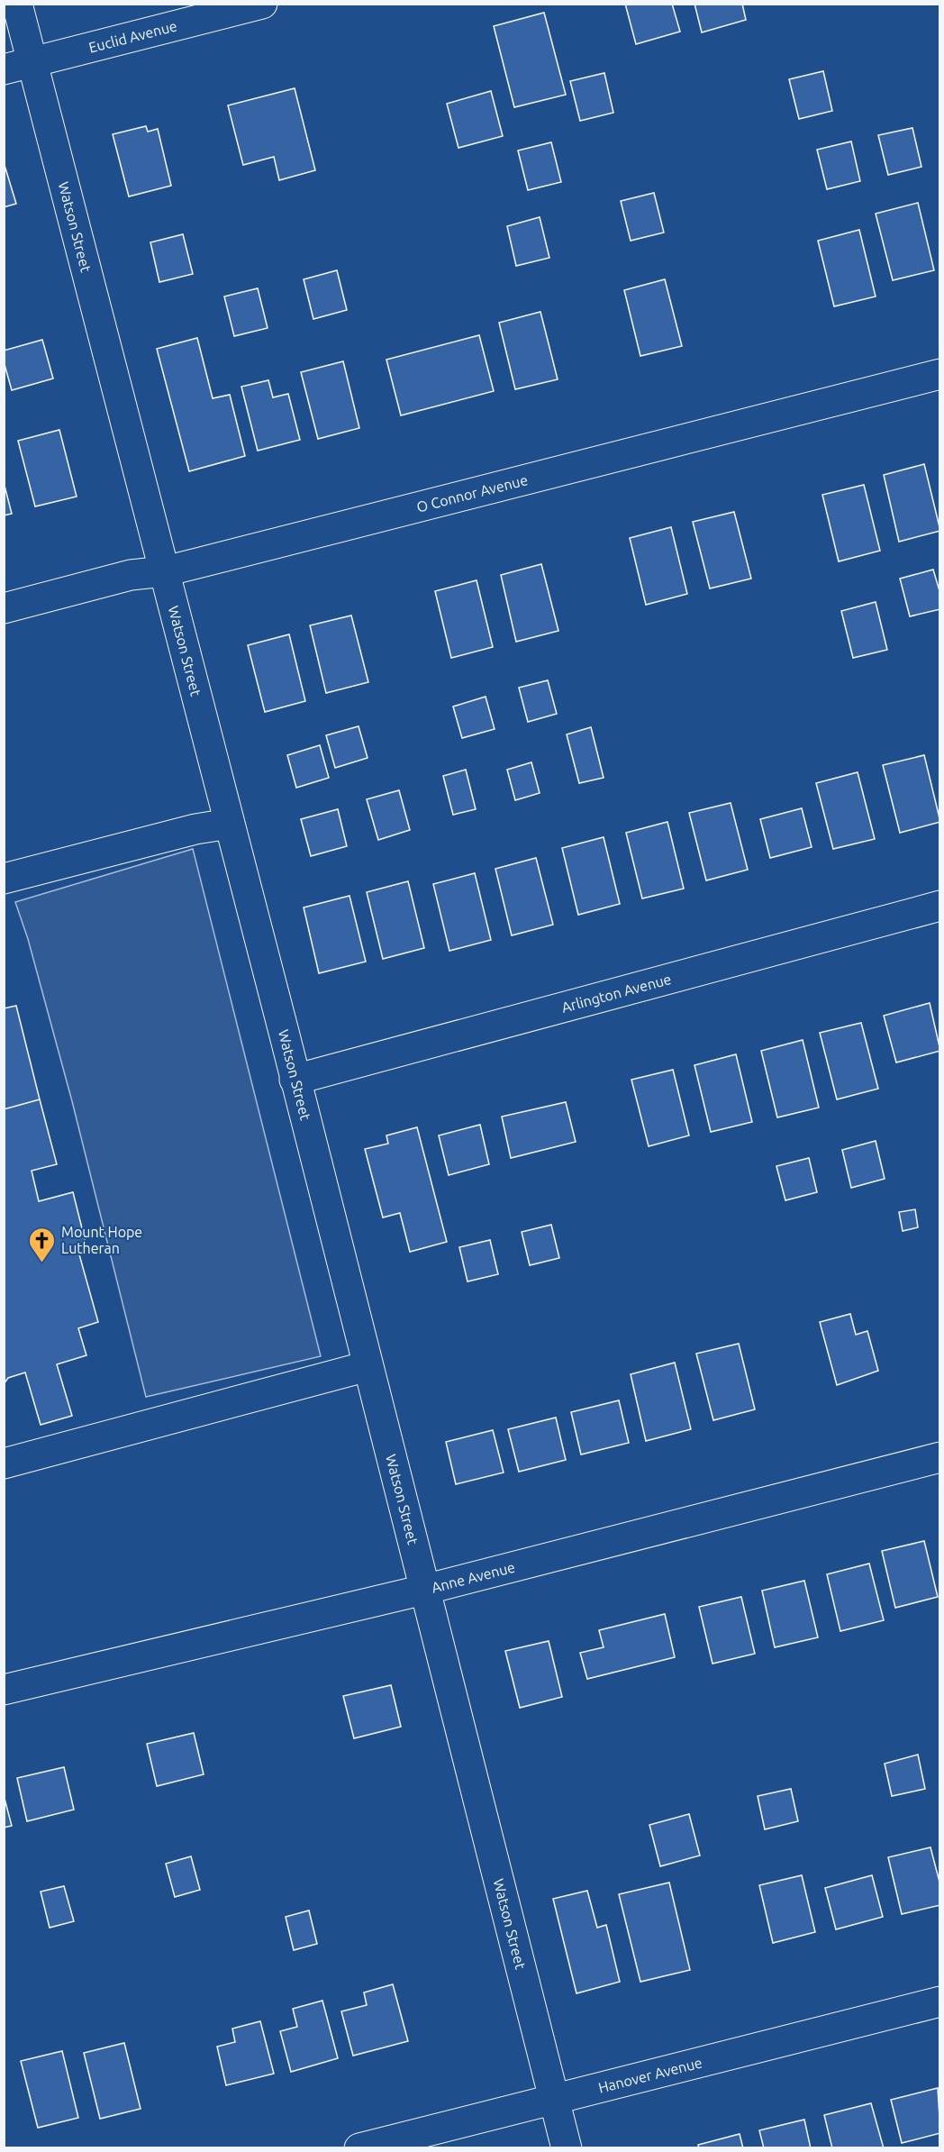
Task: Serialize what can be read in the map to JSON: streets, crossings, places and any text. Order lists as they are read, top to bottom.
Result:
{
  "streets": {
    "street": [
      "Euclid Avenue",
      "Watson Street",
      "O Connor Avenue",
      "Arlington Avenue",
      "Anne Avenue",
      "Hanover Avenue"
    ]
  },
  "crossings": [
    ["Euclid Avenue", "Watson Street"],
    ["Watson Street", "O Connor Avenue"],
    ["Watson Street", "Arlington Avenue"],
    ["Watson Street", "Anne Avenue"],
    ["Watson Street", "Hanover Avenue"]
  ],
  "places": {
    "church": ["Mount Hope Lutheran"]
  }
}
